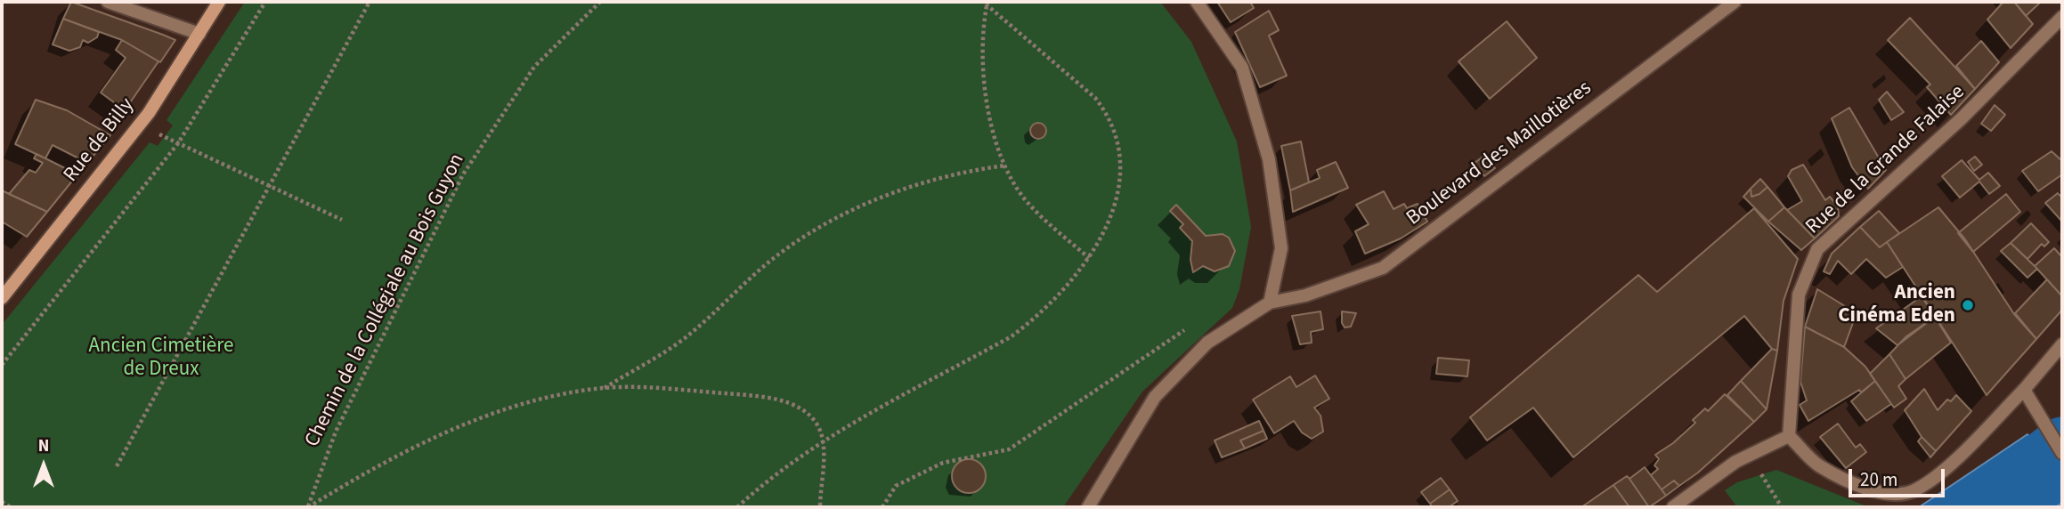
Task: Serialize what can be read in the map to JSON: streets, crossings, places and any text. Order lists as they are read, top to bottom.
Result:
{
  "streets": {
    "main road": ["Rue de Billy"],
    "street": ["Boulevard des Maillotières", "Rue de la Grande Falaise"],
    "path": ["Chemin de la Collégiale au Bois Guyon"]
  },
  "parks": ["Ancien Cimetière de Dreux"],
  "places": ["Ancien Cinéma Eden"],
  "scale_bar": "20 m",
  "north": "top"
}
